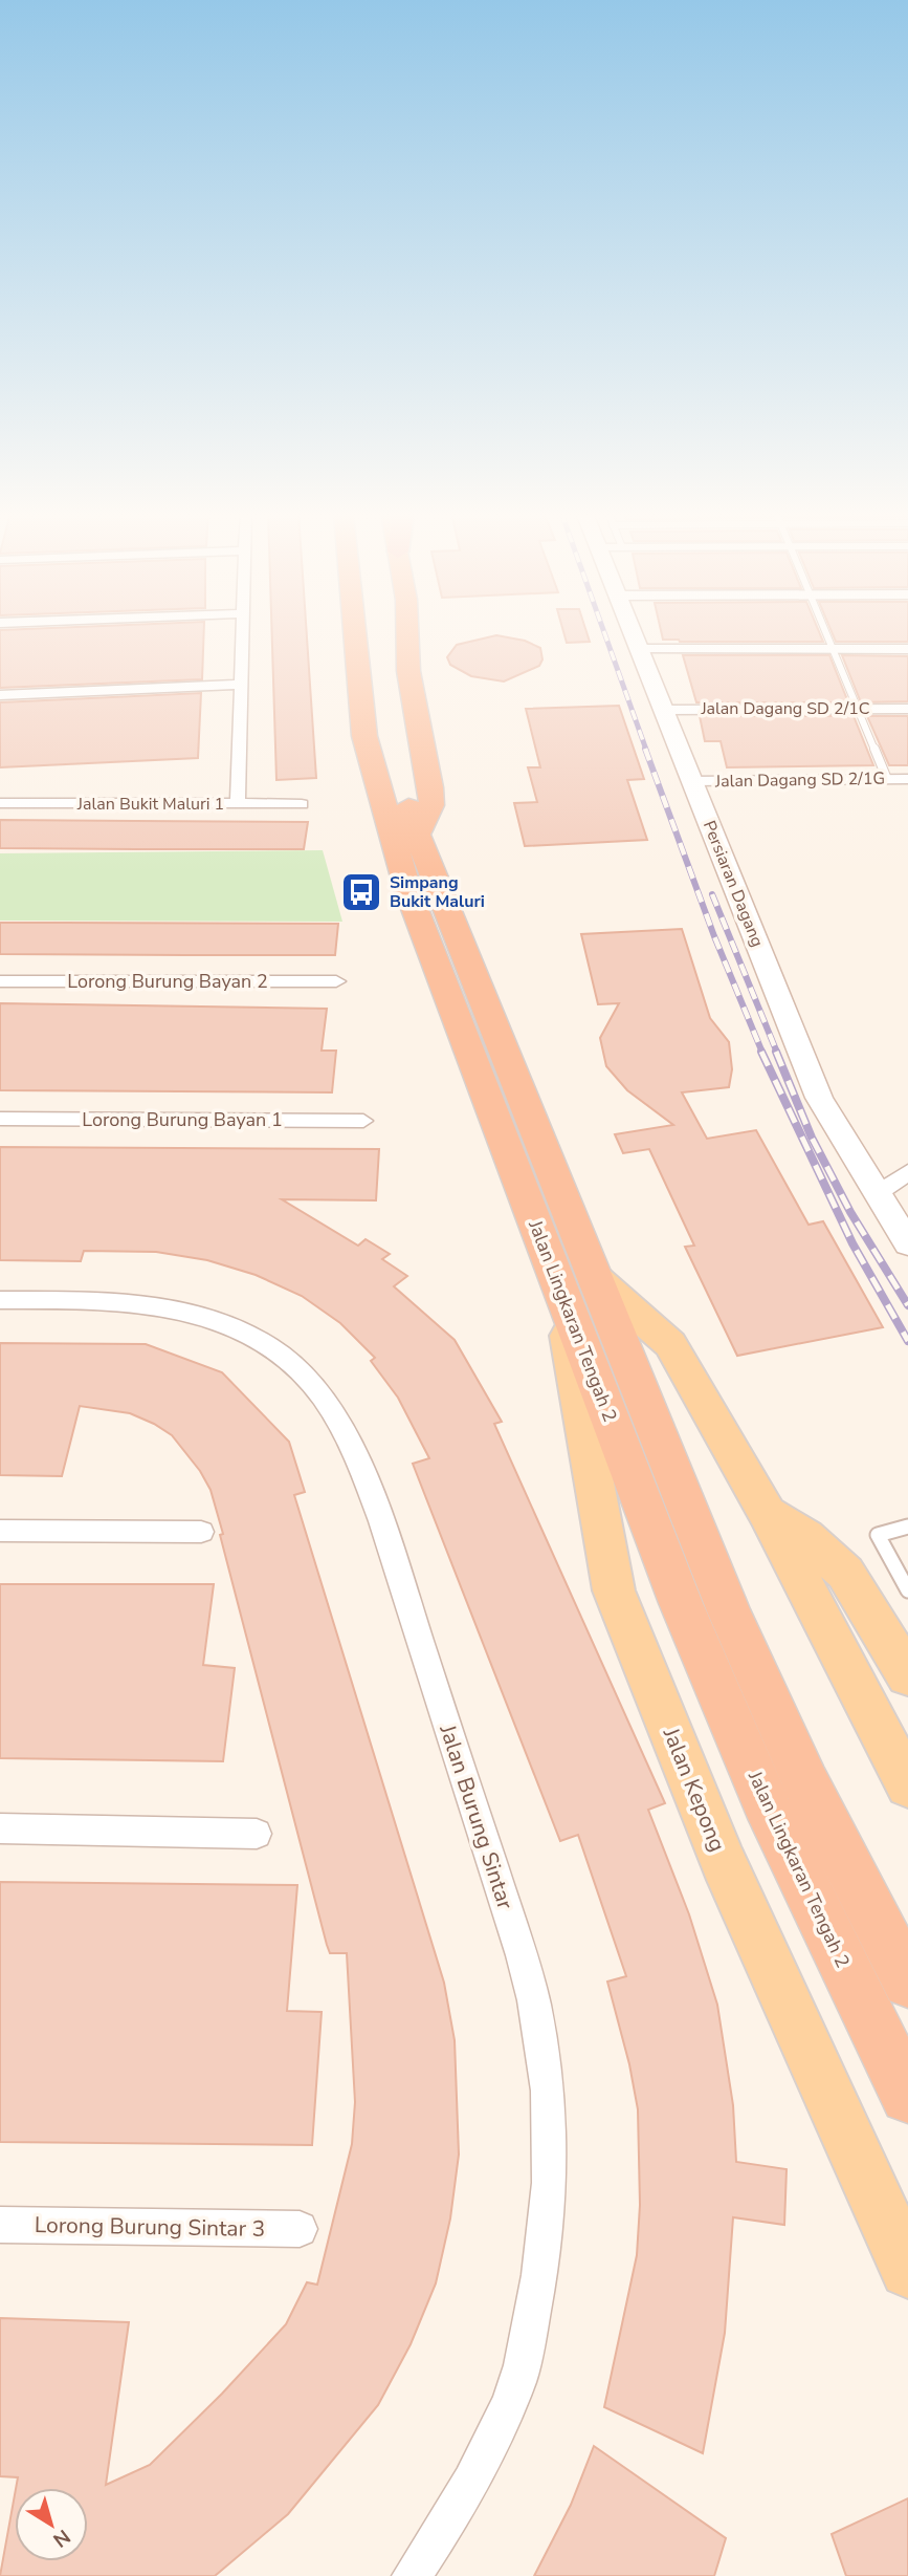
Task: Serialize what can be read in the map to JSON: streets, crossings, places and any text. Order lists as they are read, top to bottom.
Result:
{
  "streets": {
    "highway": ["Jalan Lingkaran Tengah 2"],
    "main road": ["Persiaran Dagang", "Jalan Kepong"],
    "street": [
      "Jalan Dagang SD 2/1C",
      "Jalan Dagang SD 2/1G",
      "Jalan Bukit Maluri 1",
      "Lorong Burung Bayan 2",
      "Lorong Burung Bayan 1",
      "Jalan Burung Sintar",
      "Lorong Burung Sintar 3"
    ]
  },
  "crossings": [
    ["Jalan Dagang SD 2/1C", "Persiaran Dagang"],
    ["Jalan Dagang SD 2/1G", "Persiaran Dagang"],
    ["Jalan Lingkaran Tengah 2", "Jalan Kepong"]
  ],
  "places": {
    "bus stop": ["Simpang Bukit Maluri"]
  },
  "north": "bottom right"
}
